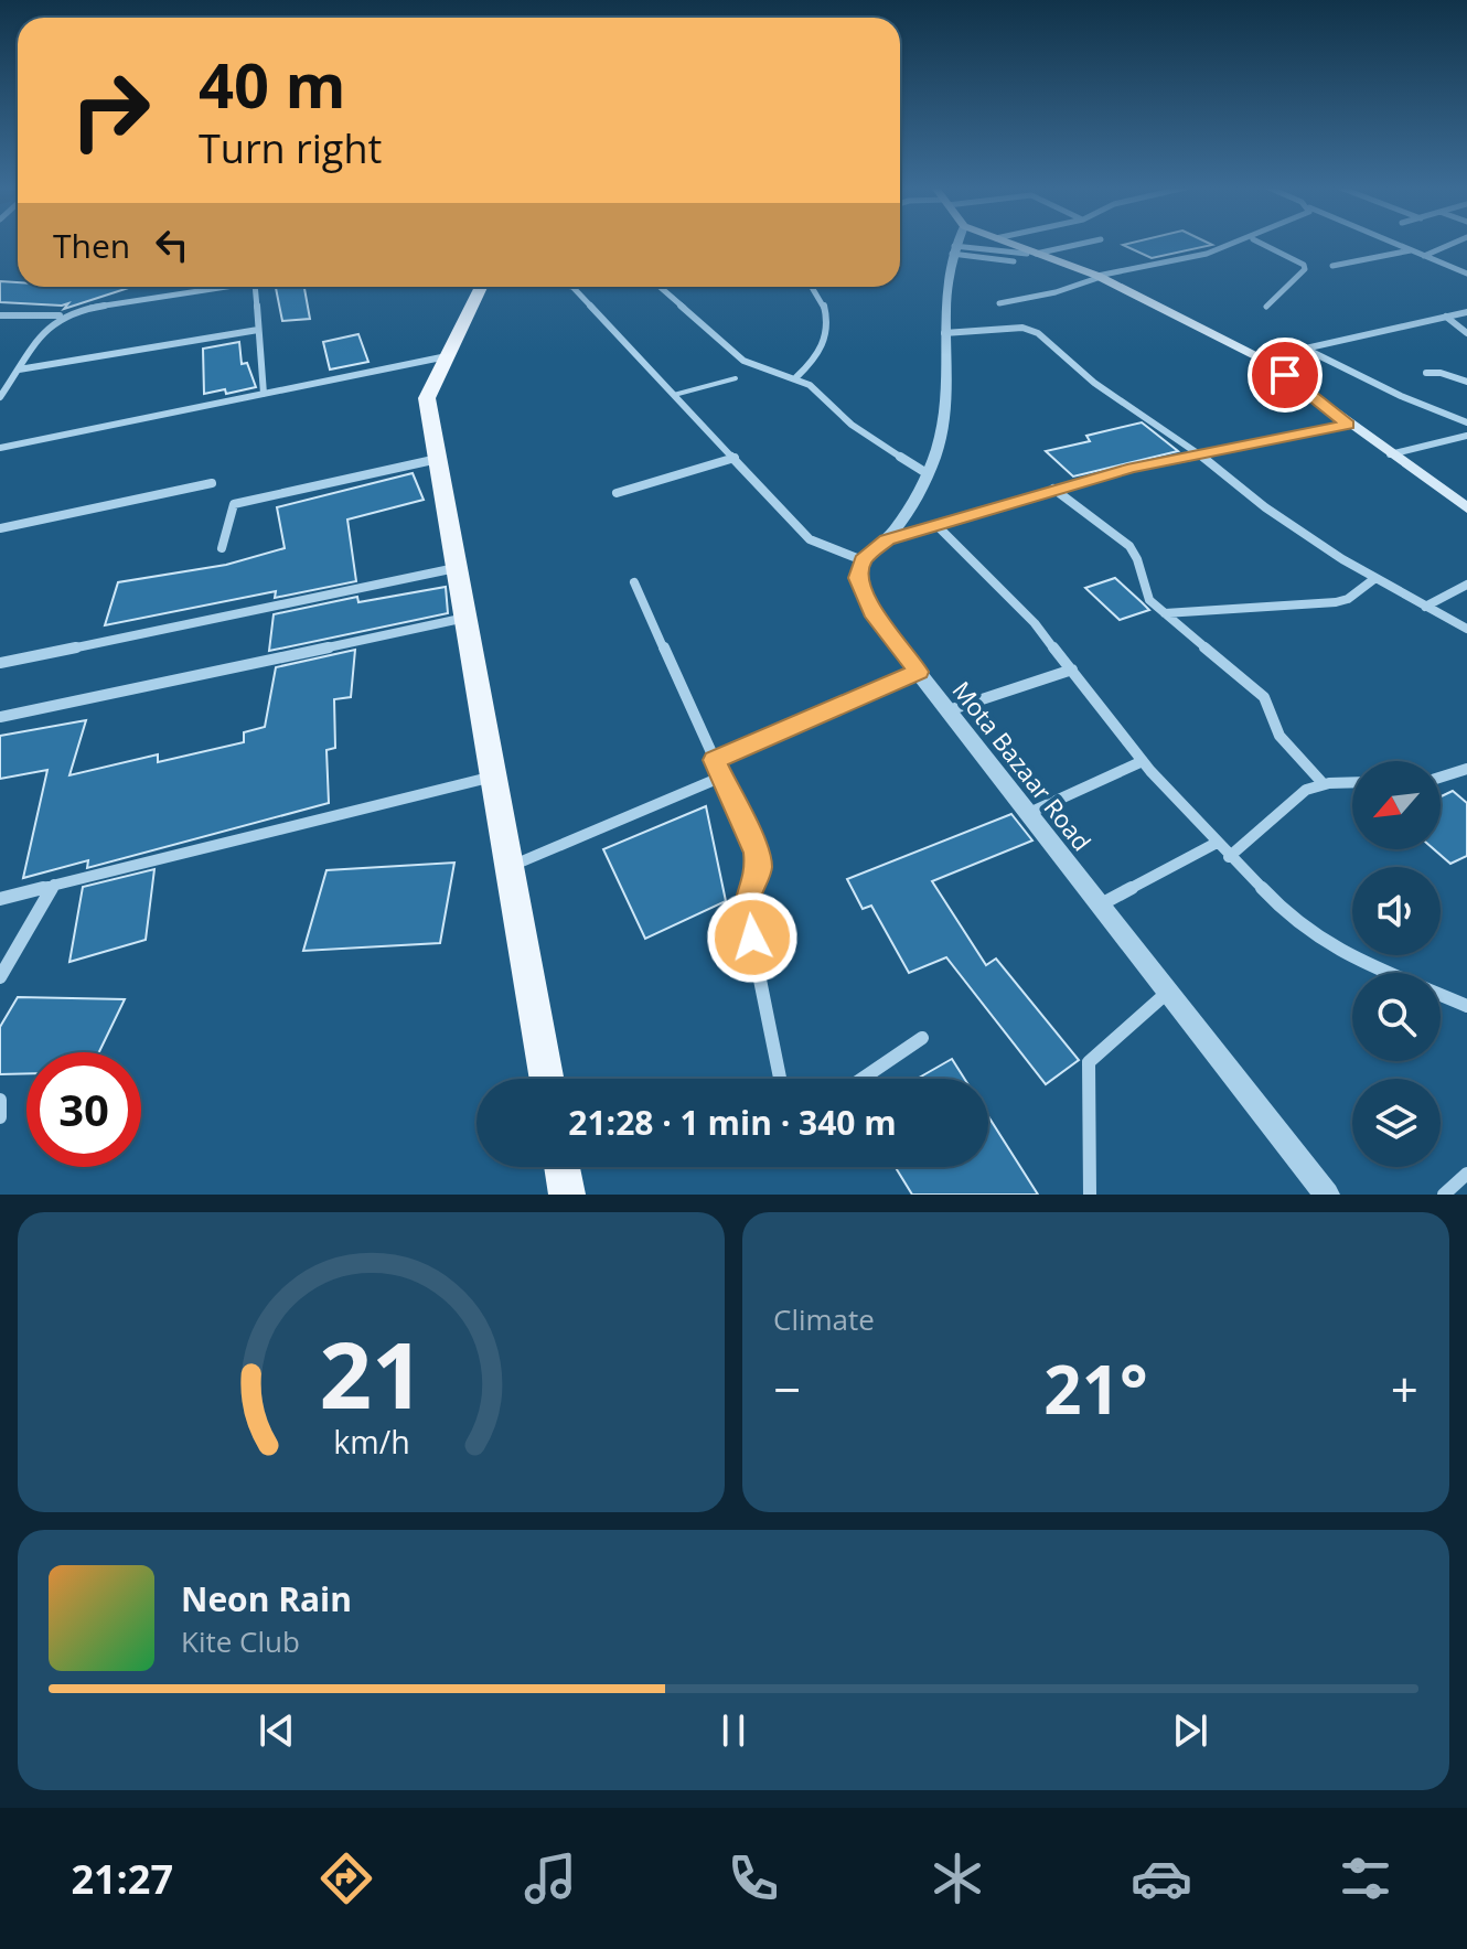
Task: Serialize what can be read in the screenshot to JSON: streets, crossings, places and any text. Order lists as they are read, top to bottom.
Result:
{
  "streets": {
    "street": ["Mota Bazaar Road"]
  },
  "north": "bottom left",
  "page": {
    "turn": ["40 m", "Turn right"],
    "then": "Then",
    "limit": "30",
    "trip": "21:28 · 1 min · 340 m",
    "tile": "Climate",
    "heat": ["−", "21°", "+"],
    "song": ["Neon Rain", "Kite Club"],
    "tabs": "21:27",
    "gauge": ["21", "km/h"]
  }
}
